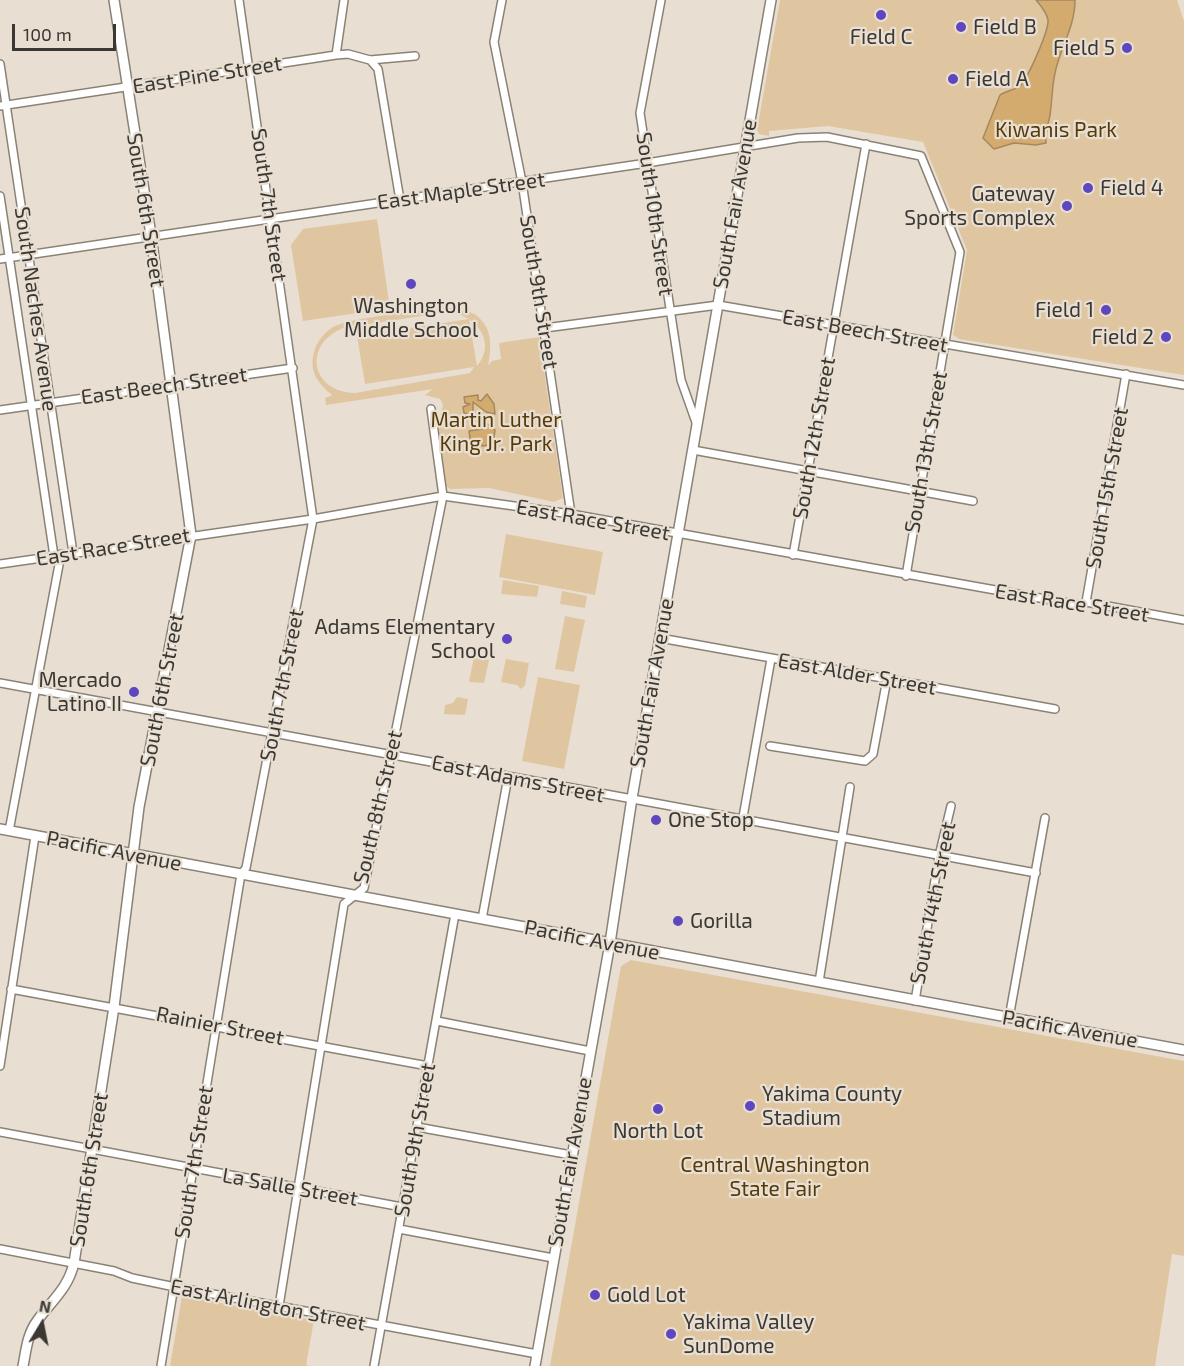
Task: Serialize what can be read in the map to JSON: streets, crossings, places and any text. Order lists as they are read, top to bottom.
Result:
{
  "streets": {
    "street": [
      "East Pine Street",
      "East Maple Street",
      "South Fair Avenue",
      "South 7th Street",
      "South 6th Street",
      "South 10th Street",
      "South 9th Street",
      "South Naches Avenue",
      "East Beech Street",
      "South 12th Street",
      "South 13th Street",
      "South 15th Street",
      "East Race Street",
      "East Alder Street",
      "East Adams Street",
      "South 8th Street",
      "Pacific Avenue",
      "South 14th Street",
      "Rainier Street",
      "La Salle Street",
      "East Arlington Street"
    ]
  },
  "crossings": [
    ["East Pine Street", "South 7th Street"],
    ["East Pine Street", "South 6th Street"],
    ["East Pine Street", "South Naches Avenue"],
    ["East Maple Street", "South Fair Avenue"],
    ["East Maple Street", "South 7th Street"],
    ["East Maple Street", "South 6th Street"],
    ["East Maple Street", "South 10th Street"],
    ["East Maple Street", "South 9th Street"],
    ["East Maple Street", "South Naches Avenue"],
    ["East Maple Street", "South 12th Street"],
    ["East Maple Street", "South 13th Street"],
    ["South Fair Avenue", "South 10th Street"],
    ["South Fair Avenue", "East Beech Street"],
    ["South Fair Avenue", "East Race Street"],
    ["South Fair Avenue", "East Alder Street"],
    ["South Fair Avenue", "East Adams Street"],
    ["South Fair Avenue", "Pacific Avenue"],
    ["South Fair Avenue", "East Arlington Street"],
    ["South 7th Street", "East Beech Street"],
    ["South 7th Street", "East Race Street"],
    ["South 7th Street", "East Adams Street"],
    ["South 7th Street", "Pacific Avenue"],
    ["South 7th Street", "Rainier Street"],
    ["South 7th Street", "La Salle Street"],
    ["South 7th Street", "East Arlington Street"],
    ["South 6th Street", "East Beech Street"],
    ["South 6th Street", "East Race Street"],
    ["South 6th Street", "East Adams Street"],
    ["South 6th Street", "Pacific Avenue"],
    ["South 6th Street", "Rainier Street"],
    ["South 6th Street", "La Salle Street"],
    ["South 6th Street", "East Arlington Street"],
    ["South 10th Street", "East Beech Street"],
    ["South 9th Street", "East Beech Street"],
    ["South 9th Street", "East Race Street"],
    ["South 9th Street", "Pacific Avenue"],
    ["South 9th Street", "Rainier Street"],
    ["South 9th Street", "La Salle Street"],
    ["South 9th Street", "East Arlington Street"],
    ["South Naches Avenue", "East Beech Street"],
    ["South Naches Avenue", "East Race Street"],
    ["South Naches Avenue", "East Adams Street"],
    ["South Naches Avenue", "Pacific Avenue"],
    ["East Beech Street", "South 12th Street"],
    ["East Beech Street", "South 13th Street"],
    ["East Beech Street", "South 15th Street"],
    ["South 12th Street", "East Race Street"],
    ["South 13th Street", "East Race Street"],
    ["South 15th Street", "East Race Street"],
    ["East Race Street", "South 8th Street"],
    ["East Adams Street", "South 8th Street"],
    ["East Adams Street", "South 14th Street"],
    ["South 8th Street", "Pacific Avenue"],
    ["South 8th Street", "Rainier Street"],
    ["South 8th Street", "La Salle Street"],
    ["South 8th Street", "East Arlington Street"],
    ["Pacific Avenue", "South 14th Street"]
  ],
  "parks": ["Kiwanis Park", "Martin Luther King Jr. Park", "Central Washington State Fair"],
  "places": [
    "Field C",
    "Field B",
    "Field 5",
    "Field A",
    "Field 4",
    "Gateway Sports Complex",
    "Washington Middle School",
    "Field 1",
    "Field 2",
    "Adams Elementary School",
    "Mercado Latino II",
    "One Stop",
    "Gorilla",
    "Yakima County Stadium",
    "North Lot",
    "Gold Lot",
    "Yakima Valley SunDome"
  ],
  "scale_bar": "100 m",
  "north": "top"
}
